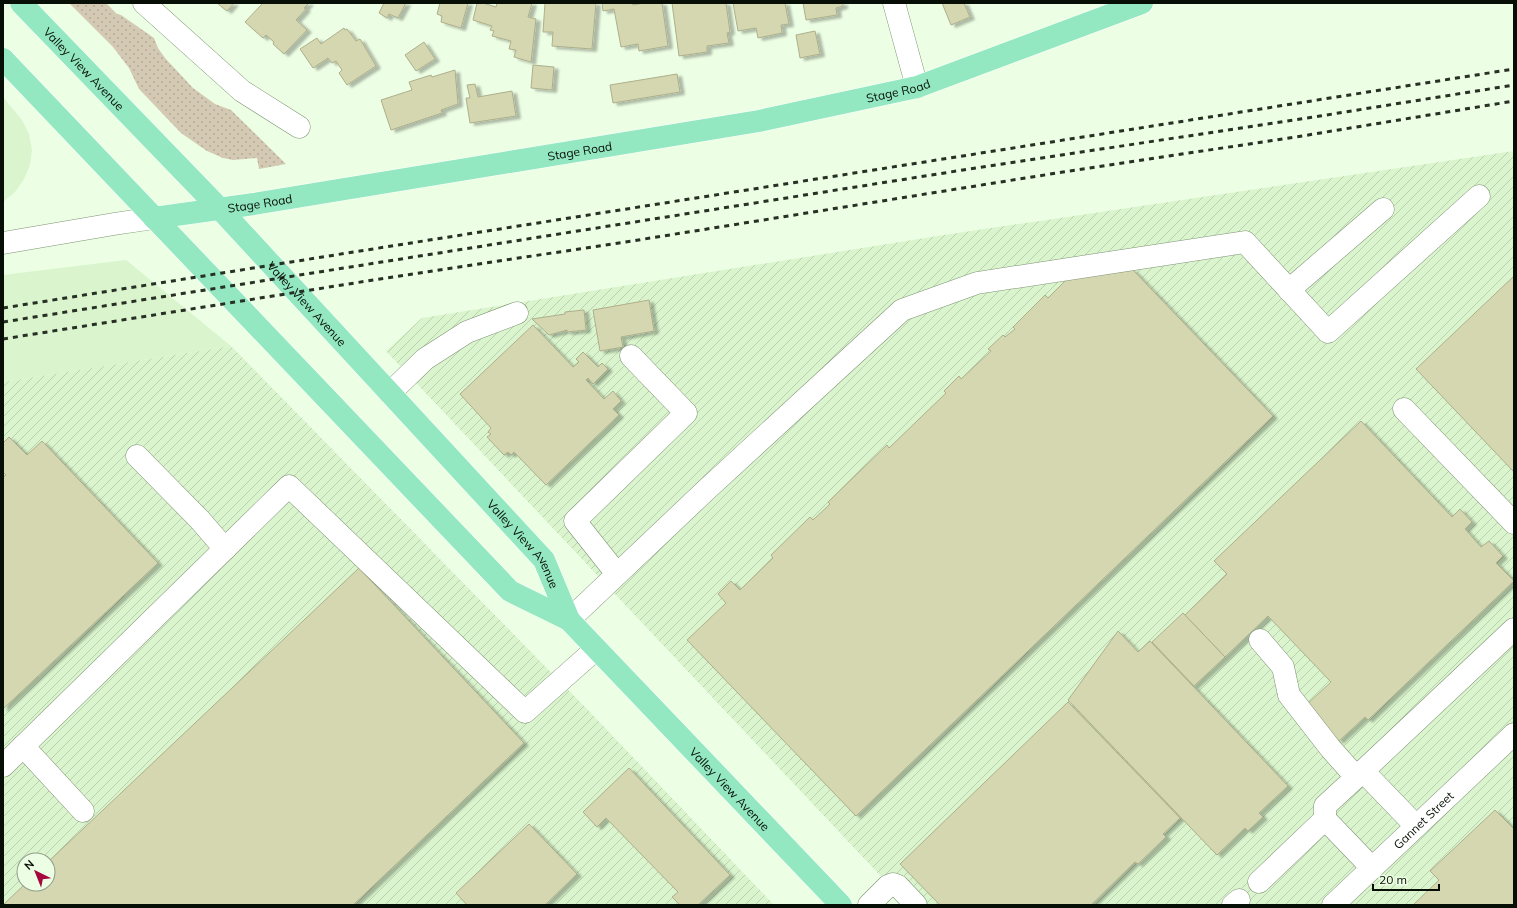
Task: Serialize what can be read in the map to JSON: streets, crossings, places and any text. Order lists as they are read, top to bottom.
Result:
{
  "streets": {
    "main road": ["Valley View Avenue", "Stage Road"],
    "street": ["Gannet Street"]
  },
  "crossings": [
    ["Valley View Avenue", "Stage Road"]
  ],
  "scale_bar": "20 m",
  "north": "top left"
}
